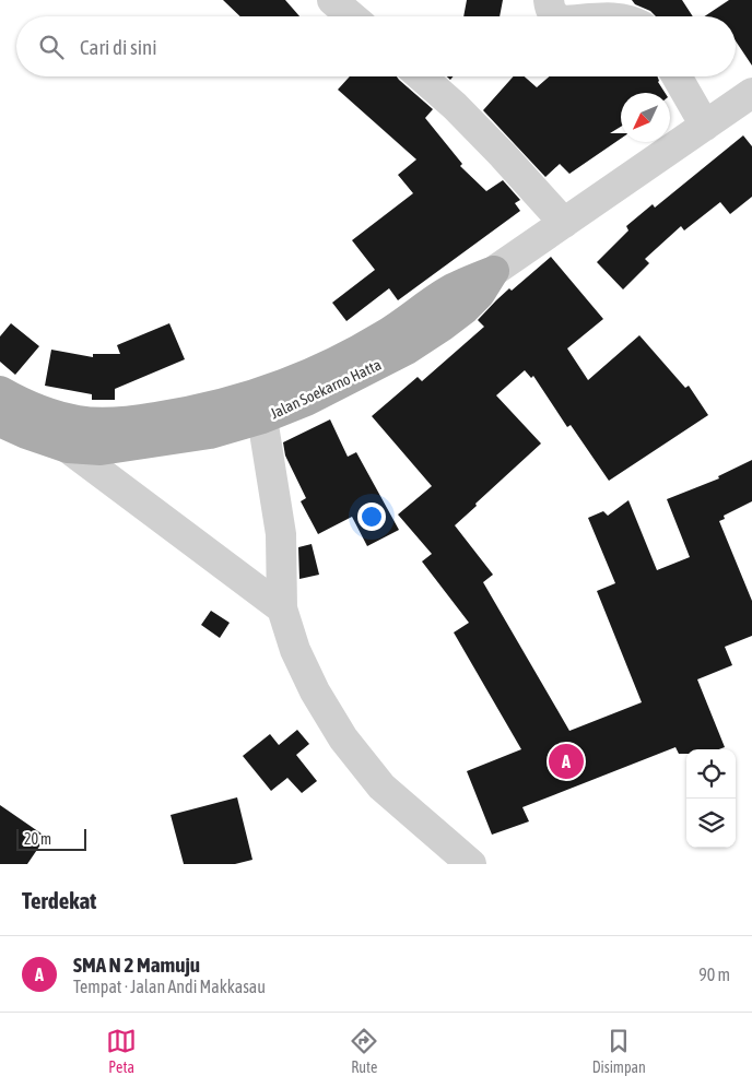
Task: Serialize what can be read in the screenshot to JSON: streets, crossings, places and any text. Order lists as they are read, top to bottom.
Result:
{
  "streets": {
    "main road": ["Jalan Soekarno Hatta"]
  },
  "scale_bar": "20 m",
  "north": "bottom left",
  "page": {
    "search": "Cari di sini",
    "pins": "A",
    "scale": "20 m",
    "heading": "Terdekat",
    "list": [
      {
        "mark": "A",
        "name": "SMA N 2 Mamuju",
        "note": "Tempat · Jalan Andi Makkasau",
        "value": "90 m"
      }
    ],
    "nav": ["Peta", "Rute", "Disimpan"]
  }
}
